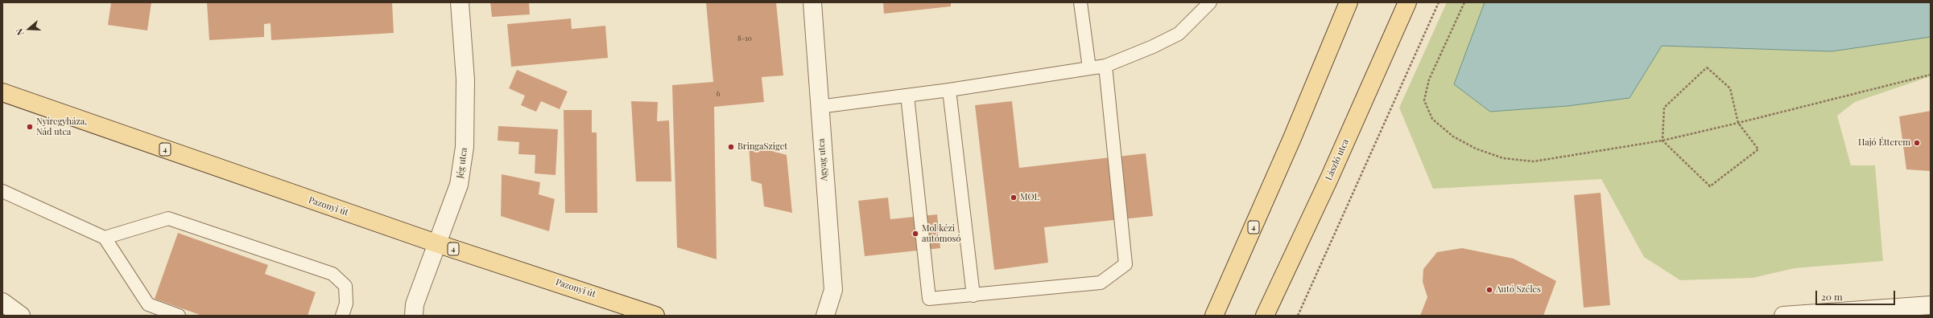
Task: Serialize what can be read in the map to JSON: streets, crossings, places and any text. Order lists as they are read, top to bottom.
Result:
{
  "streets": {
    "main road": ["4", "László utca", "Pazonyi út"],
    "street": ["Agyag utca", "Jég utca"]
  },
  "crossings": [
    ["Jég utca", "Pazonyi út"]
  ],
  "places": [
    "Nyíregyháza, Nád utca",
    "Hajó Étterem",
    "BringaSziget",
    "MOL",
    "Mol kézi autómosó",
    "Autó Széles"
  ],
  "house_numbers": ["8-10", "6"],
  "scale_bar": "20 m",
  "north": "left"
}
